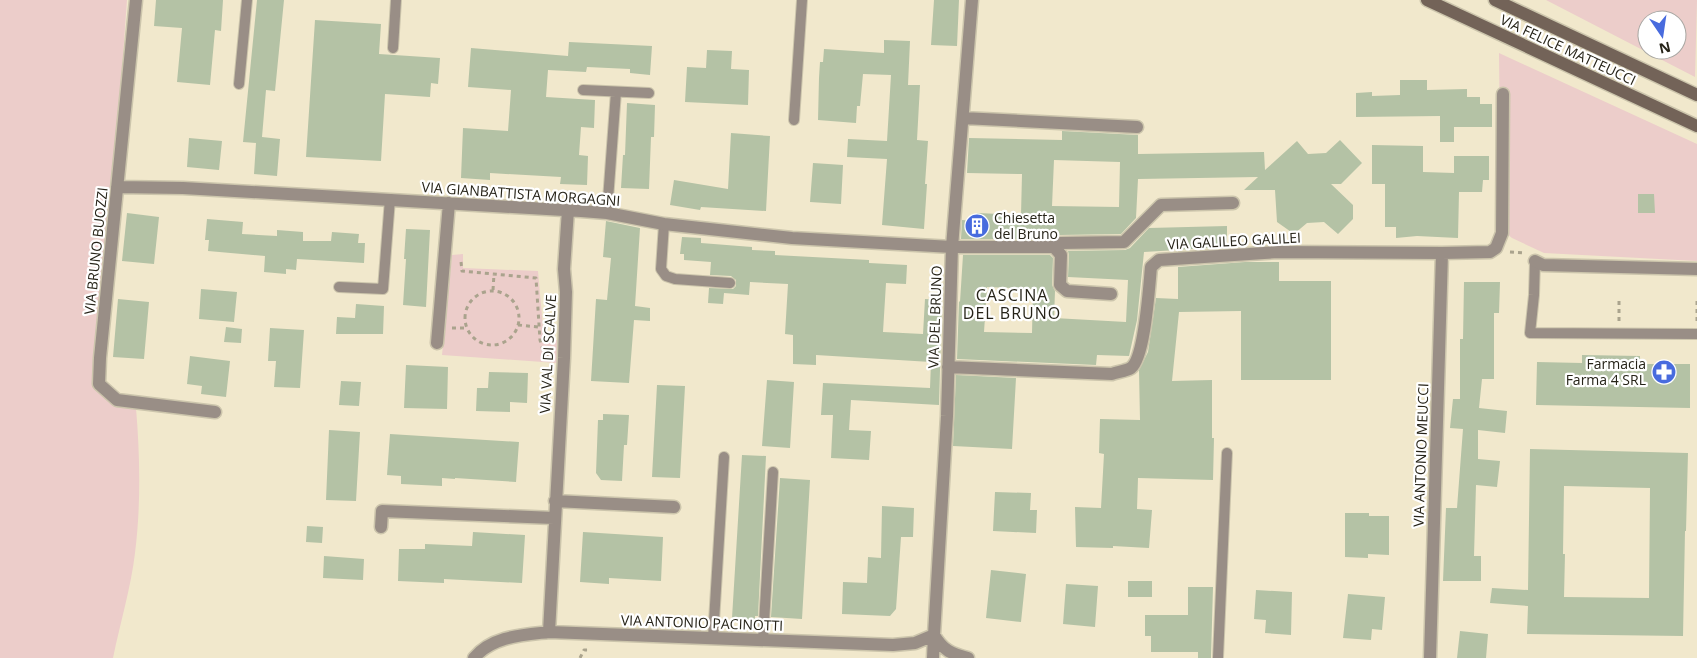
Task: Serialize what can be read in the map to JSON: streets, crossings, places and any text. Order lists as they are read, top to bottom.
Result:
{
  "streets": {
    "main road": ["VIA FELICE MATTEUCCI"],
    "street": [
      "VIA GIANBATTISTA MORGAGNI",
      "VIA GALILEO GALILEI",
      "VIA BRUNO BUOZZI",
      "VIA DEL BRUNO",
      "VIA VAL DI SCALVE",
      "VIA ANTONIO MEUCCI",
      "VIA ANTONIO PACINOTTI"
    ]
  },
  "crossings": [
    ["VIA GIANBATTISTA MORGAGNI", "VIA BRUNO BUOZZI"],
    ["VIA GIANBATTISTA MORGAGNI", "VIA DEL BRUNO"],
    ["VIA GIANBATTISTA MORGAGNI", "VIA VAL DI SCALVE"],
    ["VIA GALILEO GALILEI", "VIA DEL BRUNO"],
    ["VIA GALILEO GALILEI", "VIA ANTONIO MEUCCI"],
    ["VIA DEL BRUNO", "VIA ANTONIO PACINOTTI"],
    ["VIA VAL DI SCALVE", "VIA ANTONIO PACINOTTI"]
  ],
  "districts": ["CASCINA DEL BRUNO"],
  "places": {
    "building": ["Chiesetta del Bruno"],
    "pharmacy": ["Farmacia Farma 4 SRL"]
  },
  "north": "bottom"
}
